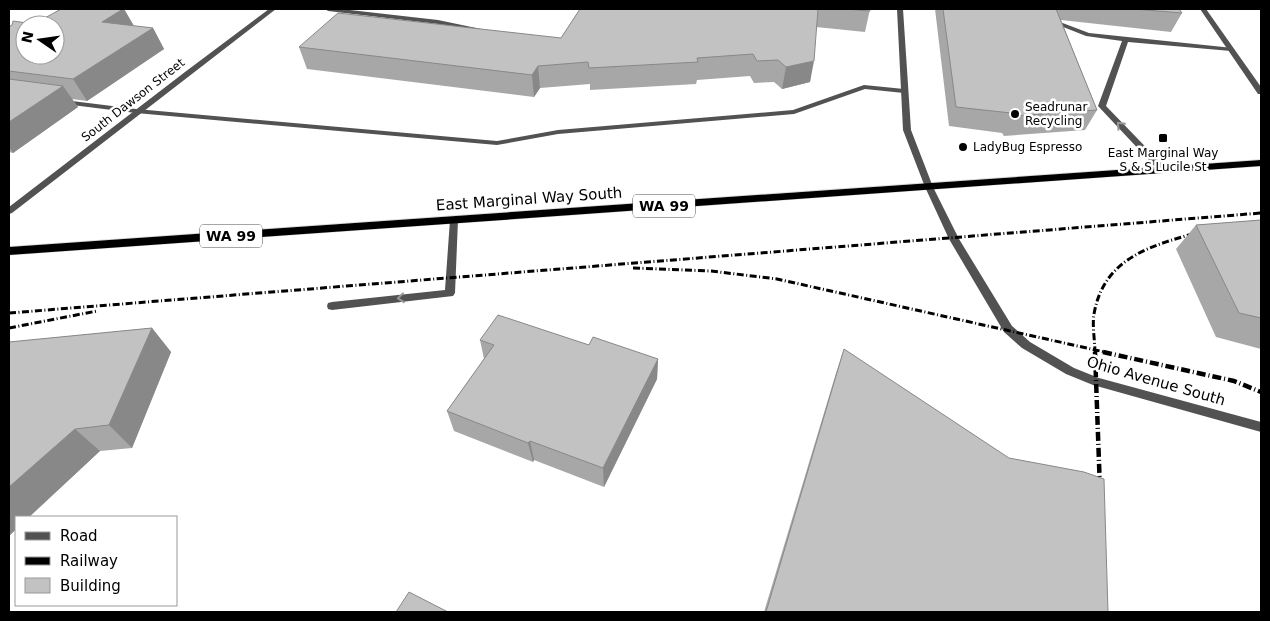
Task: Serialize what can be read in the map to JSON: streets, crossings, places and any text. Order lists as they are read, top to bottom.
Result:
{
  "streets": {
    "highway": ["East Marginal Way South", "WA 99"],
    "street": ["South Dawson Street", "Ohio Avenue South"]
  },
  "crossings": [
    ["East Marginal Way South", "Ohio Avenue South"]
  ],
  "places": {
    "other": ["Seadrunar Recycling", "LadyBug Espresso"],
    "transit": ["East Marginal Way S & S Lucile St"]
  },
  "legend": ["Road", "Railway", "Building"],
  "north": "left"
}
